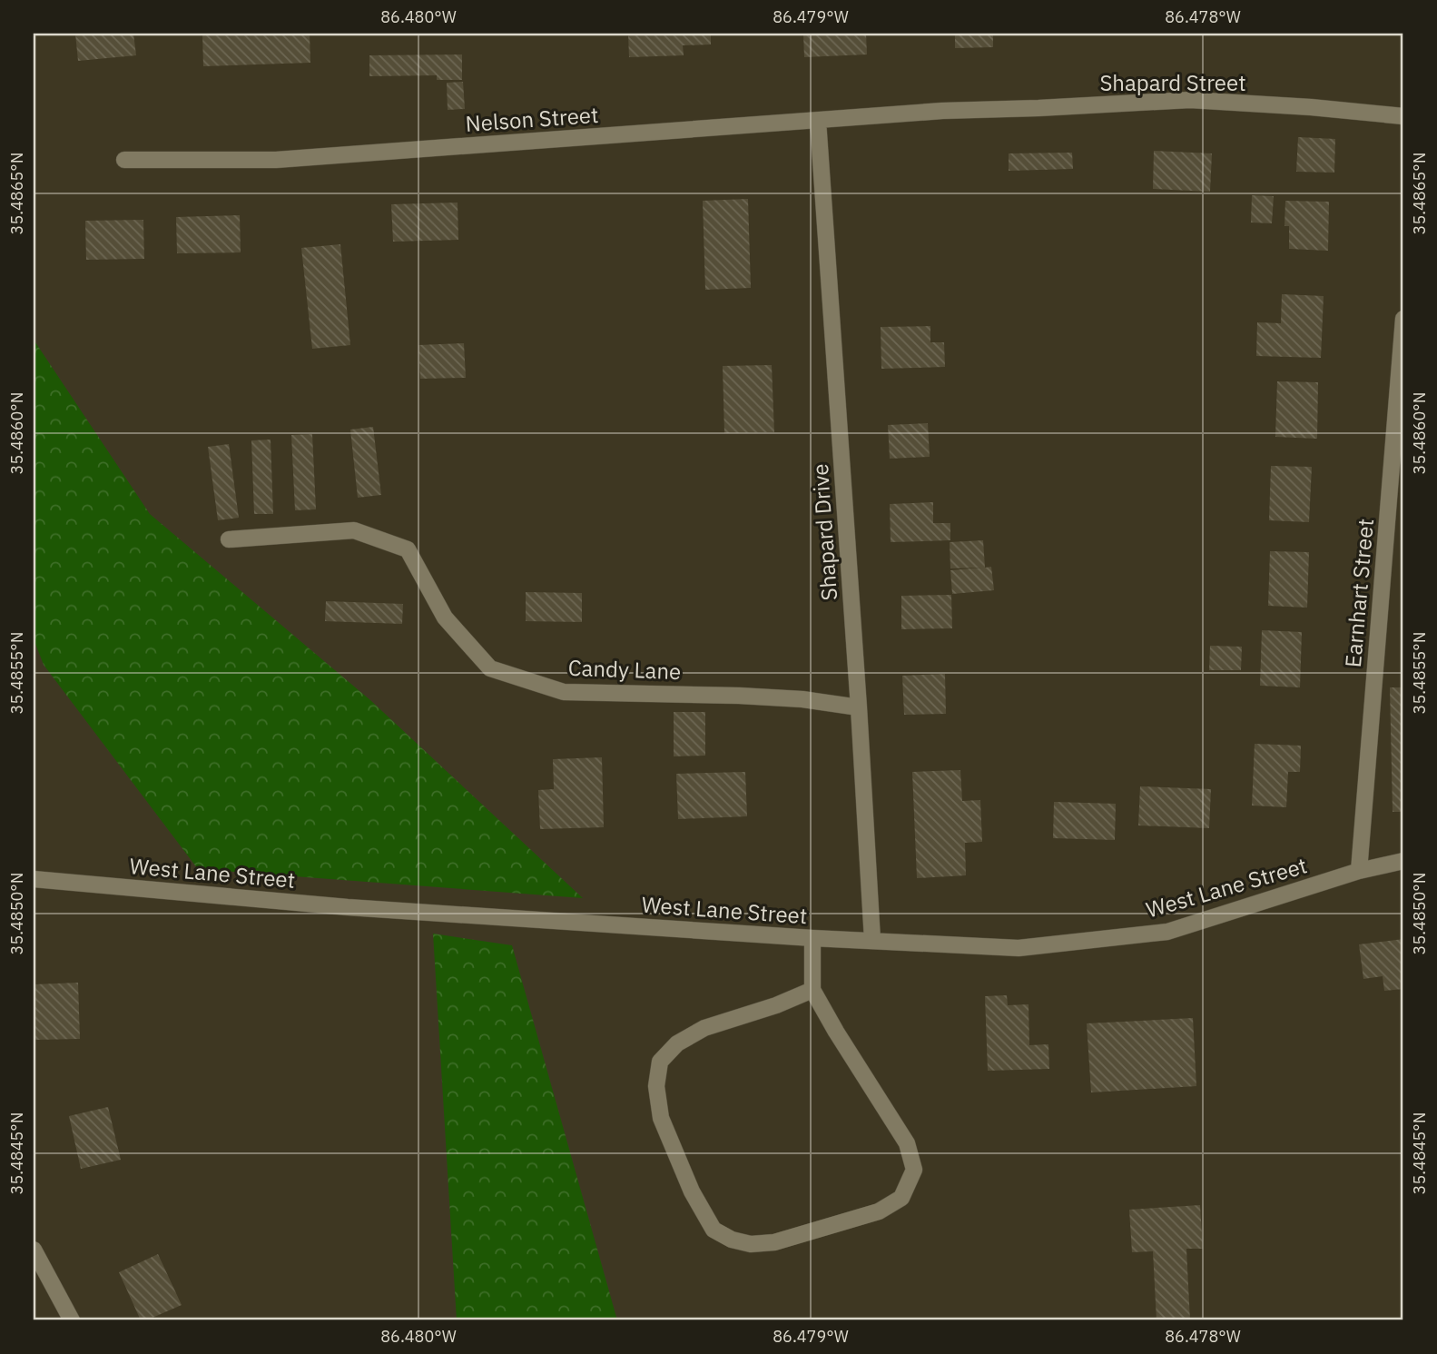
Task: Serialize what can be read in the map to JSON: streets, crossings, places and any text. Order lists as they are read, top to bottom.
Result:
{
  "streets": {
    "street": [
      "Shapard Street",
      "Nelson Street",
      "Shapard Drive",
      "Earnhart Street",
      "Candy Lane",
      "West Lane Street"
    ]
  },
  "crossings": [
    ["Shapard Street", "Nelson Street"],
    ["Nelson Street", "Shapard Drive"],
    ["Shapard Drive", "Candy Lane"],
    ["Shapard Drive", "West Lane Street"],
    ["Earnhart Street", "West Lane Street"]
  ],
  "coordinates": [
    "86.480°W",
    "86.479°W",
    "86.478°W",
    "35.4865°N",
    "35.4860°N",
    "35.4855°N",
    "35.4850°N",
    "35.4845°N"
  ]
}
